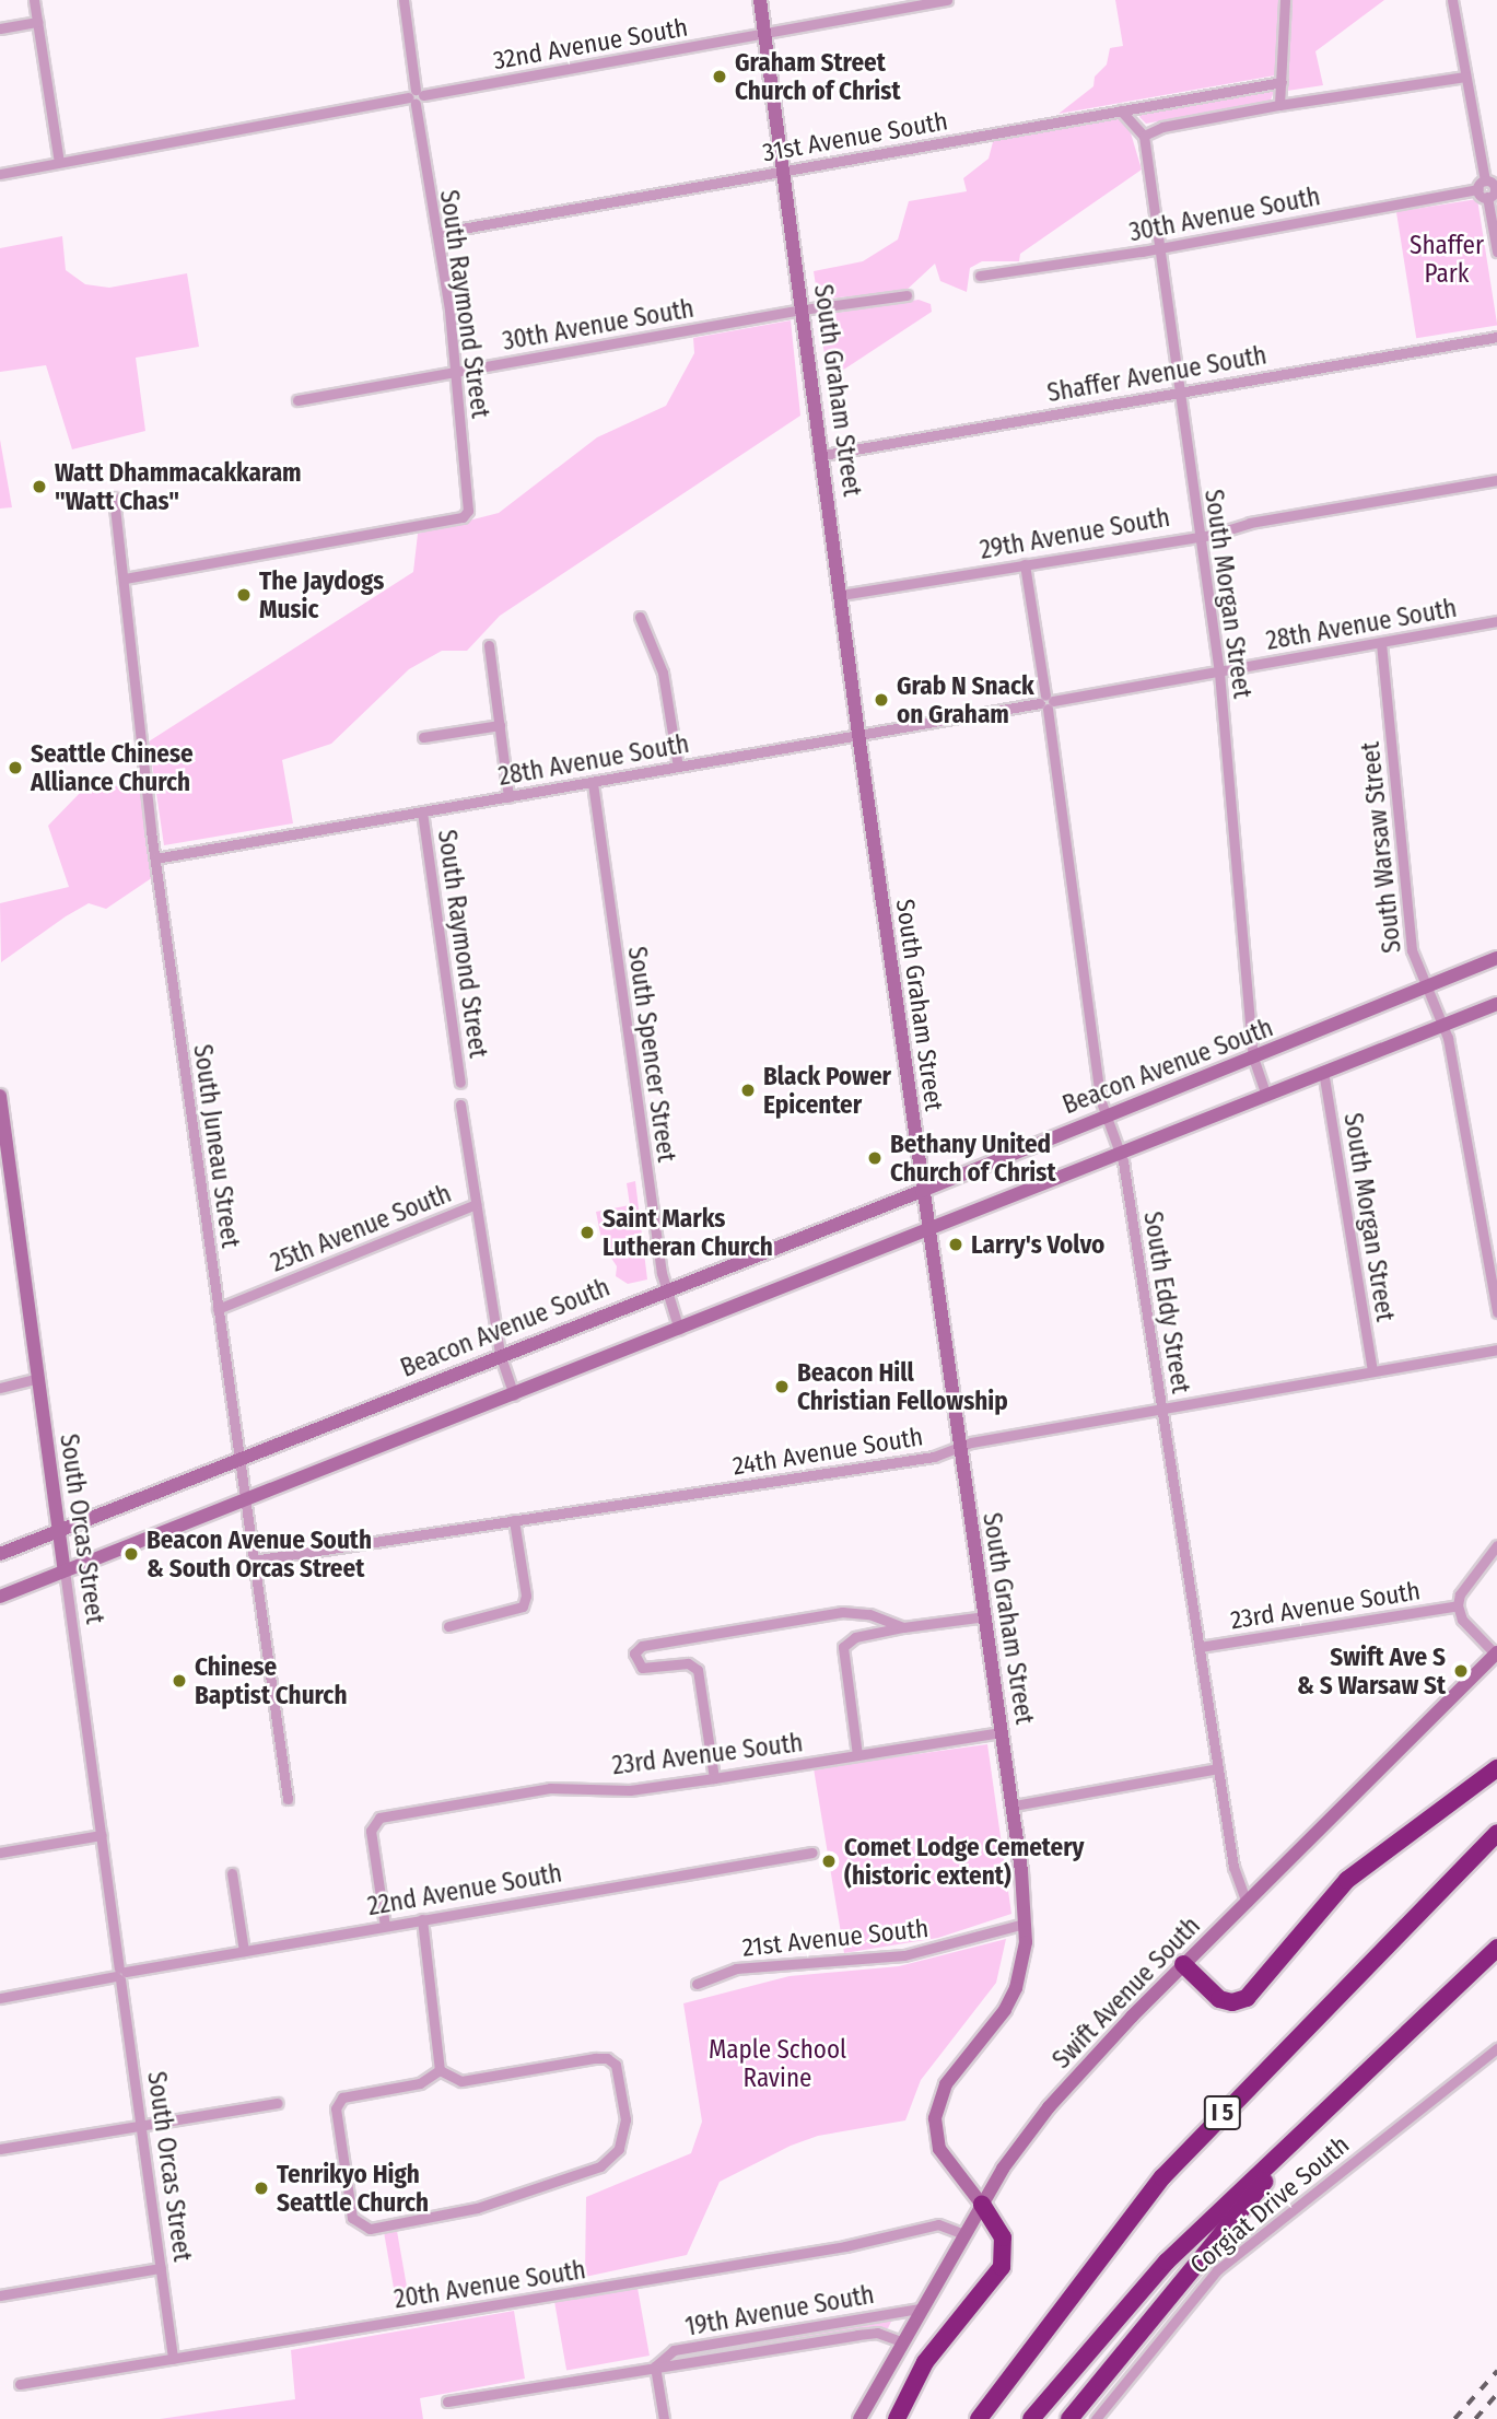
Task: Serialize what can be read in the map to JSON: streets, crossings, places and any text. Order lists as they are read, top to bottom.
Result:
{
  "streets": {
    "highway": ["I 5"],
    "street": [
      "32nd Avenue South",
      "31st Avenue South",
      "30th Avenue South",
      "South Raymond Street",
      "Shaffer Avenue South",
      "South Graham Street",
      "29th Avenue South",
      "South Morgan Street",
      "28th Avenue South",
      "South Warsaw Street",
      "South Spencer Street",
      "Beacon Avenue South",
      "South Juneau Street",
      "25th Avenue South",
      "South Eddy Street",
      "24th Avenue South",
      "South Orcas Street",
      "23rd Avenue South",
      "22nd Avenue South",
      "21st Avenue South",
      "Swift Avenue South",
      "Corgiat Drive South",
      "20th Avenue South",
      "19th Avenue South"
    ]
  },
  "crossings": [
    ["32nd Avenue South", "South Raymond Street"],
    ["32nd Avenue South", "South Graham Street"],
    ["31st Avenue South", "South Raymond Street"],
    ["31st Avenue South", "South Graham Street"],
    ["30th Avenue South", "South Raymond Street"],
    ["30th Avenue South", "South Graham Street"],
    ["30th Avenue South", "South Morgan Street"],
    ["South Raymond Street", "28th Avenue South"],
    ["South Raymond Street", "South Juneau Street"],
    ["Shaffer Avenue South", "South Graham Street"],
    ["Shaffer Avenue South", "South Morgan Street"],
    ["South Graham Street", "29th Avenue South"],
    ["South Graham Street", "28th Avenue South"],
    ["South Graham Street", "Beacon Avenue South"],
    ["South Graham Street", "24th Avenue South"],
    ["South Graham Street", "23rd Avenue South"],
    ["South Graham Street", "21st Avenue South"],
    ["South Graham Street", "Swift Avenue South"],
    ["29th Avenue South", "South Morgan Street"],
    ["29th Avenue South", "South Eddy Street"],
    ["South Morgan Street", "28th Avenue South"],
    ["South Morgan Street", "Beacon Avenue South"],
    ["South Morgan Street", "24th Avenue South"],
    ["28th Avenue South", "South Warsaw Street"],
    ["28th Avenue South", "South Spencer Street"],
    ["28th Avenue South", "South Juneau Street"],
    ["28th Avenue South", "South Eddy Street"],
    ["South Warsaw Street", "Beacon Avenue South"],
    ["South Spencer Street", "Beacon Avenue South"],
    ["Beacon Avenue South", "South Juneau Street"],
    ["Beacon Avenue South", "South Eddy Street"],
    ["Beacon Avenue South", "South Orcas Street"],
    ["South Juneau Street", "25th Avenue South"],
    ["South Juneau Street", "24th Avenue South"],
    ["South Eddy Street", "24th Avenue South"],
    ["South Eddy Street", "23rd Avenue South"],
    ["South Eddy Street", "Swift Avenue South"],
    ["South Orcas Street", "22nd Avenue South"],
    ["South Orcas Street", "20th Avenue South"],
    ["23rd Avenue South", "22nd Avenue South"],
    ["Swift Avenue South", "20th Avenue South"],
    ["Swift Avenue South", "19th Avenue South"]
  ],
  "parks": ["Shaffer Park", "Maple School Ravine"],
  "places": [
    "Graham Street Church of Christ",
    "Watt Dhammacakkaram \"Watt Chas\"",
    "The Jaydogs Music",
    "Grab N Snack on Graham",
    "Seattle Chinese Alliance Church",
    "Black Power Epicenter",
    "Bethany United Church of Christ",
    "Saint Marks Lutheran Church",
    "Larry's Volvo",
    "Beacon Hill Christian Fellowship",
    "Beacon Avenue South & South Orcas Street",
    "Swift Ave S & S Warsaw St",
    "Chinese Baptist Church",
    "Comet Lodge Cemetery (historic extent)",
    "Tenrikyo High Seattle Church"
  ]
}
